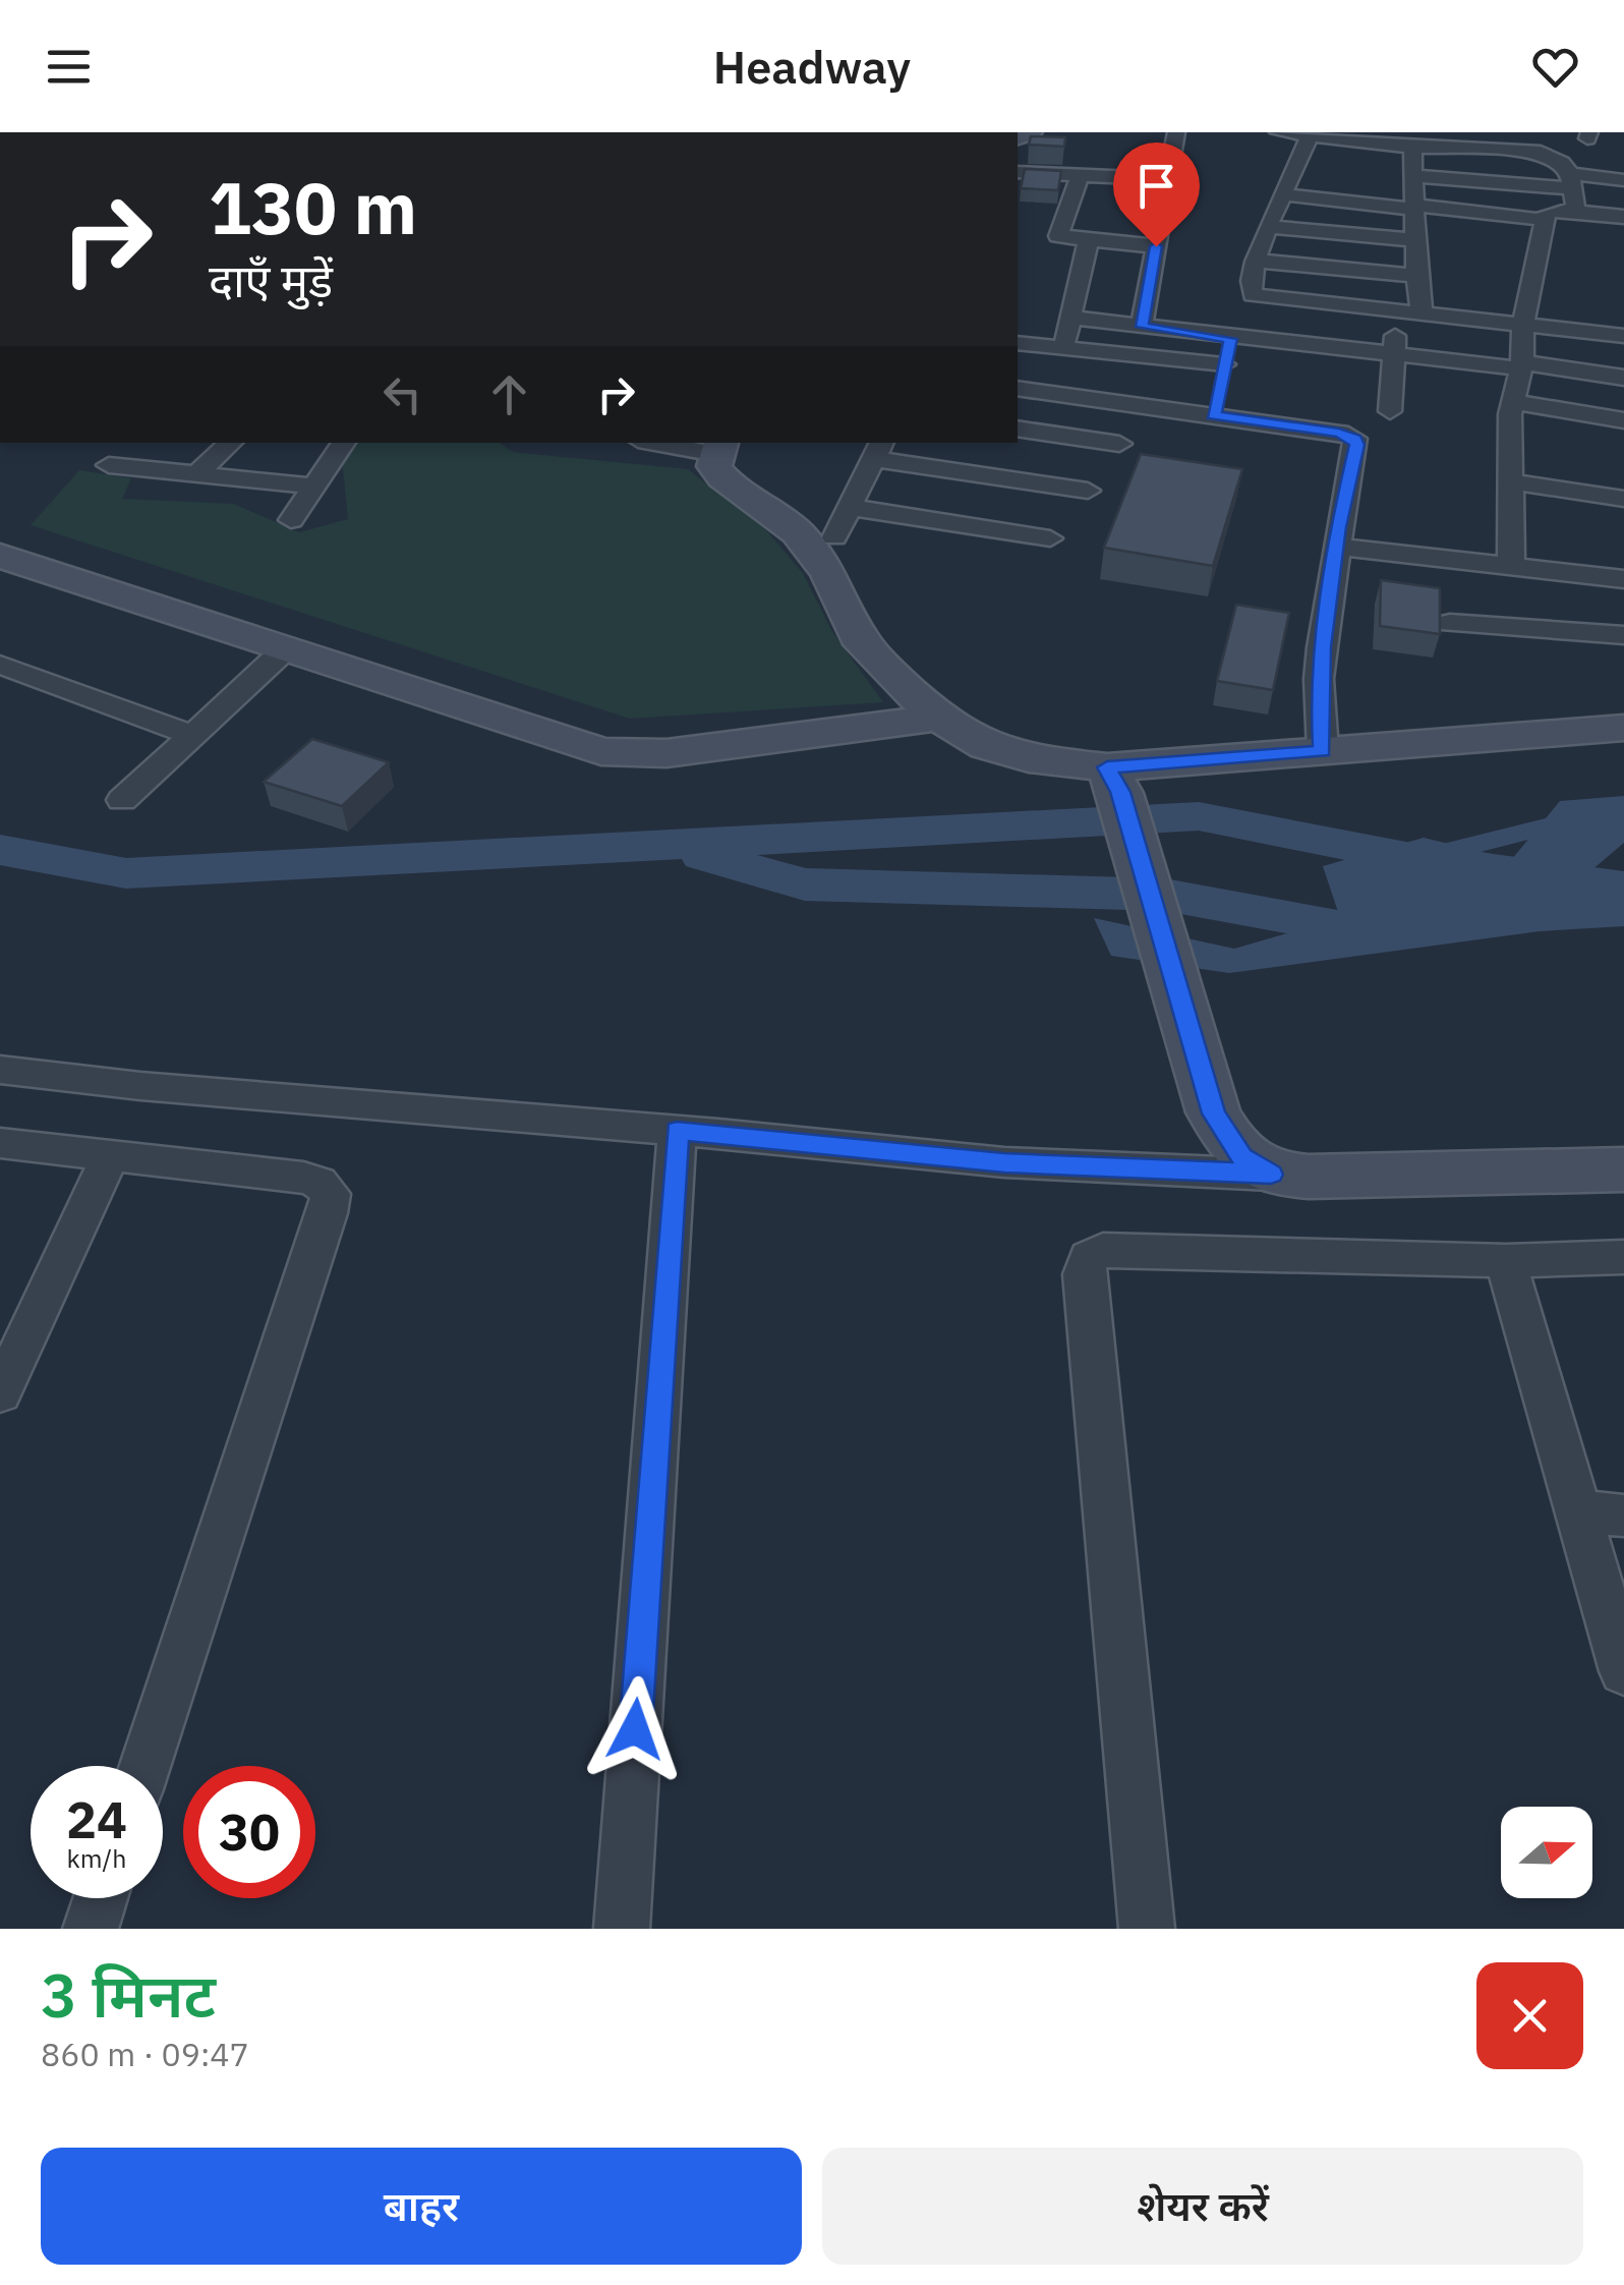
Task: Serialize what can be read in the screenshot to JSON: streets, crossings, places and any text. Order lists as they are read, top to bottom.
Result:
{
  "north": "right",
  "page": {
    "header": "Headway",
    "turn": ["130 m", "दाएँ मुड़ें"],
    "speed": "24 km/h",
    "limit": "30",
    "heading": ["3 मिनट", "860 m · 09:47"],
    "buttons": ["बाहर", "शेयर करें"]
  }
}
